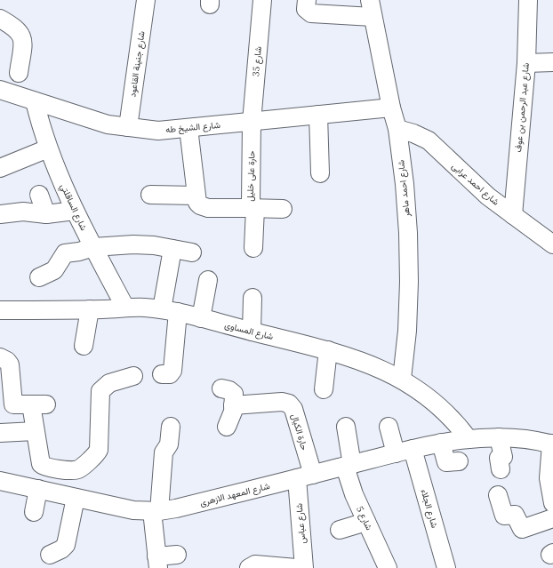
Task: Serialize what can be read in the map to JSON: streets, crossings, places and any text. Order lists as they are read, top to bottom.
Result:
{
  "streets": {
    "street": [
      "شارع 35",
      "شارع جنينة القاعود",
      "شارع عبد الرحمن بن عوف",
      "شارع الشيخ طه",
      "حارة على خليل",
      "شارع احمد عرابى",
      "شارع احمد ماهر",
      "شارع الساقلتي",
      "شارع المساوى",
      "حارة الكيال",
      "شارع المعهد الازهرى",
      "شارع الجلاء",
      "شارع 5",
      "شارع عباس"
    ]
  },
  "crossings": [
    ["شارع 35", "شارع الشيخ طه"],
    ["شارع 35", "حارة على خليل"],
    ["شارع جنينة القاعود", "شارع الشيخ طه"],
    ["شارع عبد الرحمن بن عوف", "شارع احمد عرابى"],
    ["شارع الشيخ طه", "حارة على خليل"],
    ["شارع الشيخ طه", "شارع احمد ماهر"],
    ["شارع الشيخ طه", "شارع الساقلتي"],
    ["شارع احمد عرابى", "شارع احمد ماهر"],
    ["شارع احمد ماهر", "شارع المساوى"],
    ["شارع الساقلتي", "شارع المساوى"],
    ["شارع المساوى", "شارع المعهد الازهرى"],
    ["حارة الكيال", "شارع المعهد الازهرى"],
    ["حارة الكيال", "شارع عباس"],
    ["شارع المعهد الازهرى", "شارع الجلاء"],
    ["شارع المعهد الازهرى", "شارع 5"],
    ["شارع المعهد الازهرى", "شارع عباس"]
  ]
}
